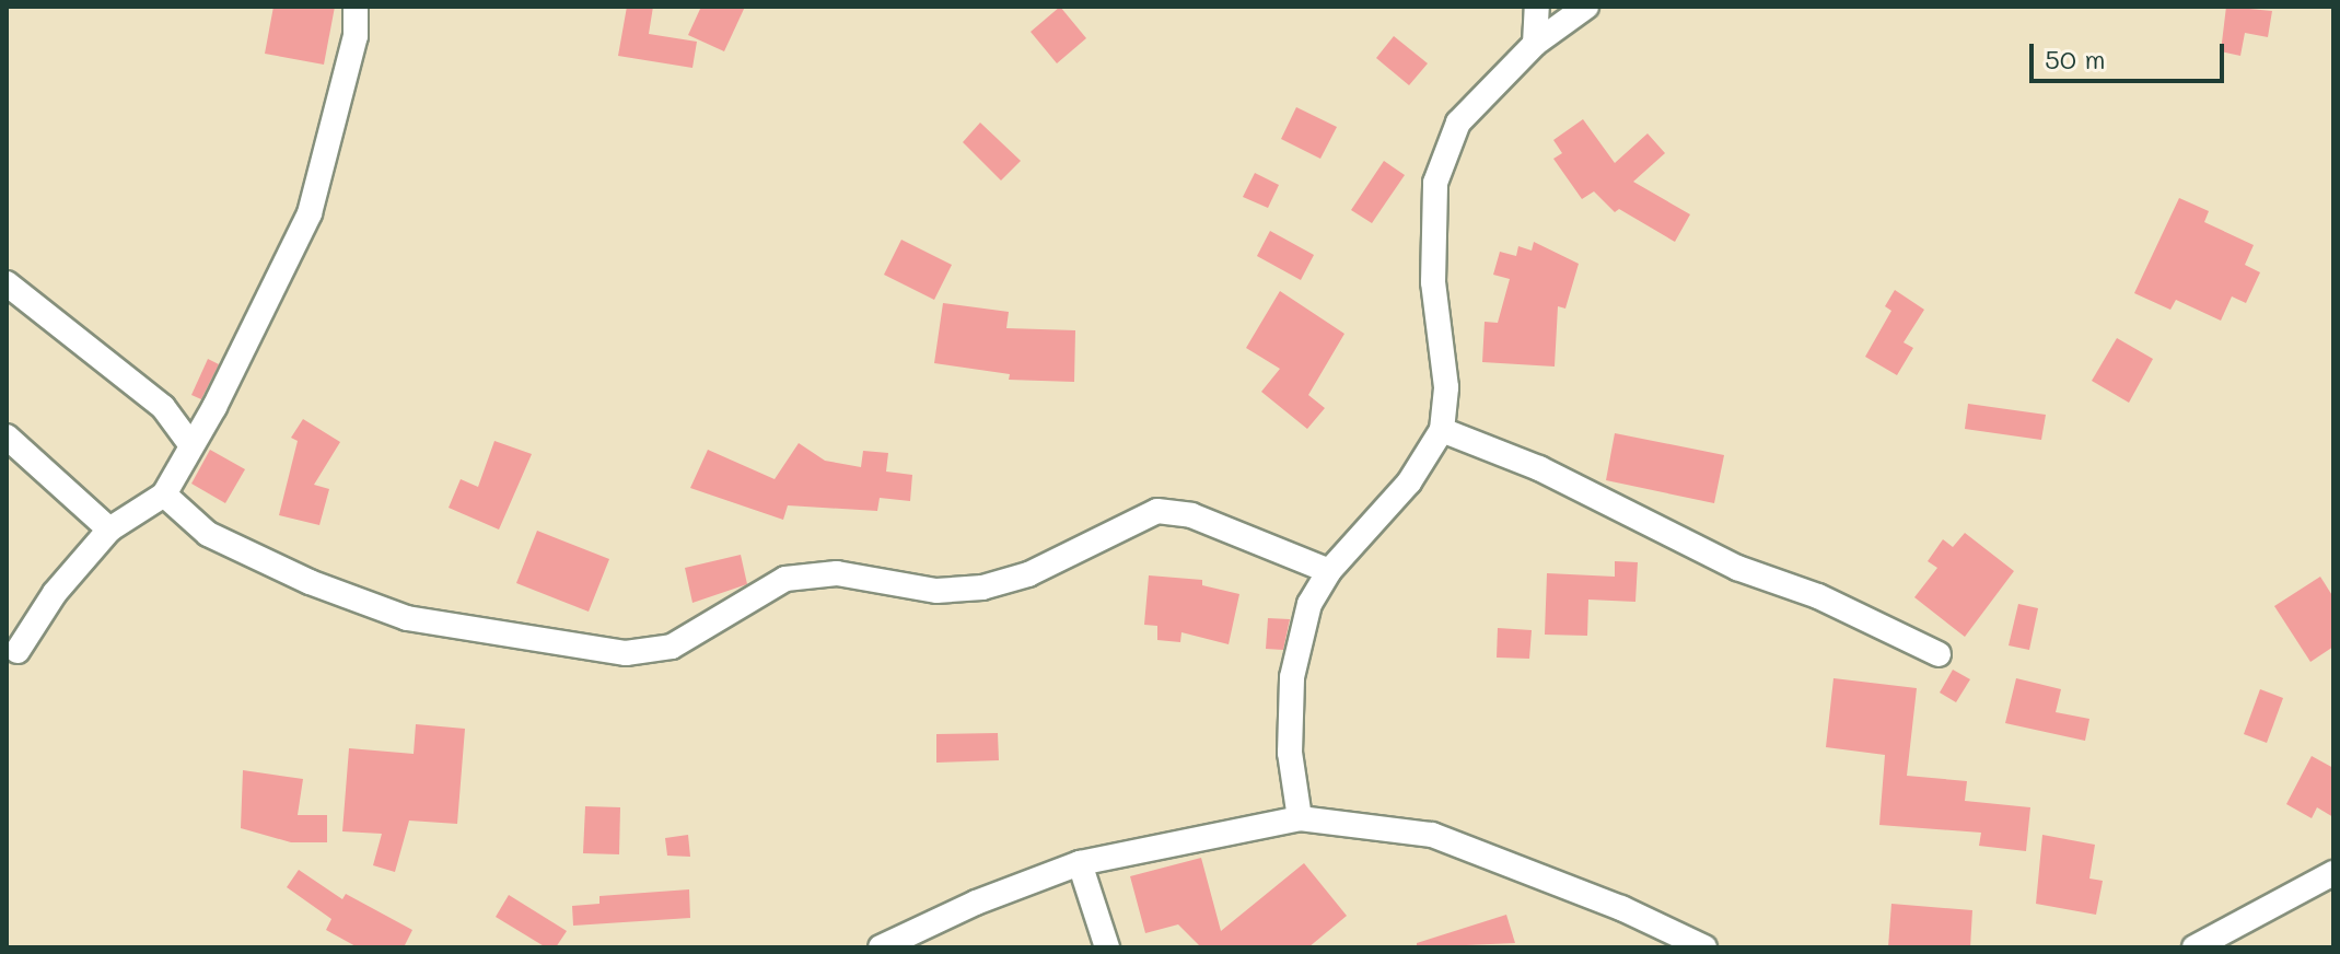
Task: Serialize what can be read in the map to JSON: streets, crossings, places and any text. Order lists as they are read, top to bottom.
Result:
{
  "scale_bar": "50 m"
}
